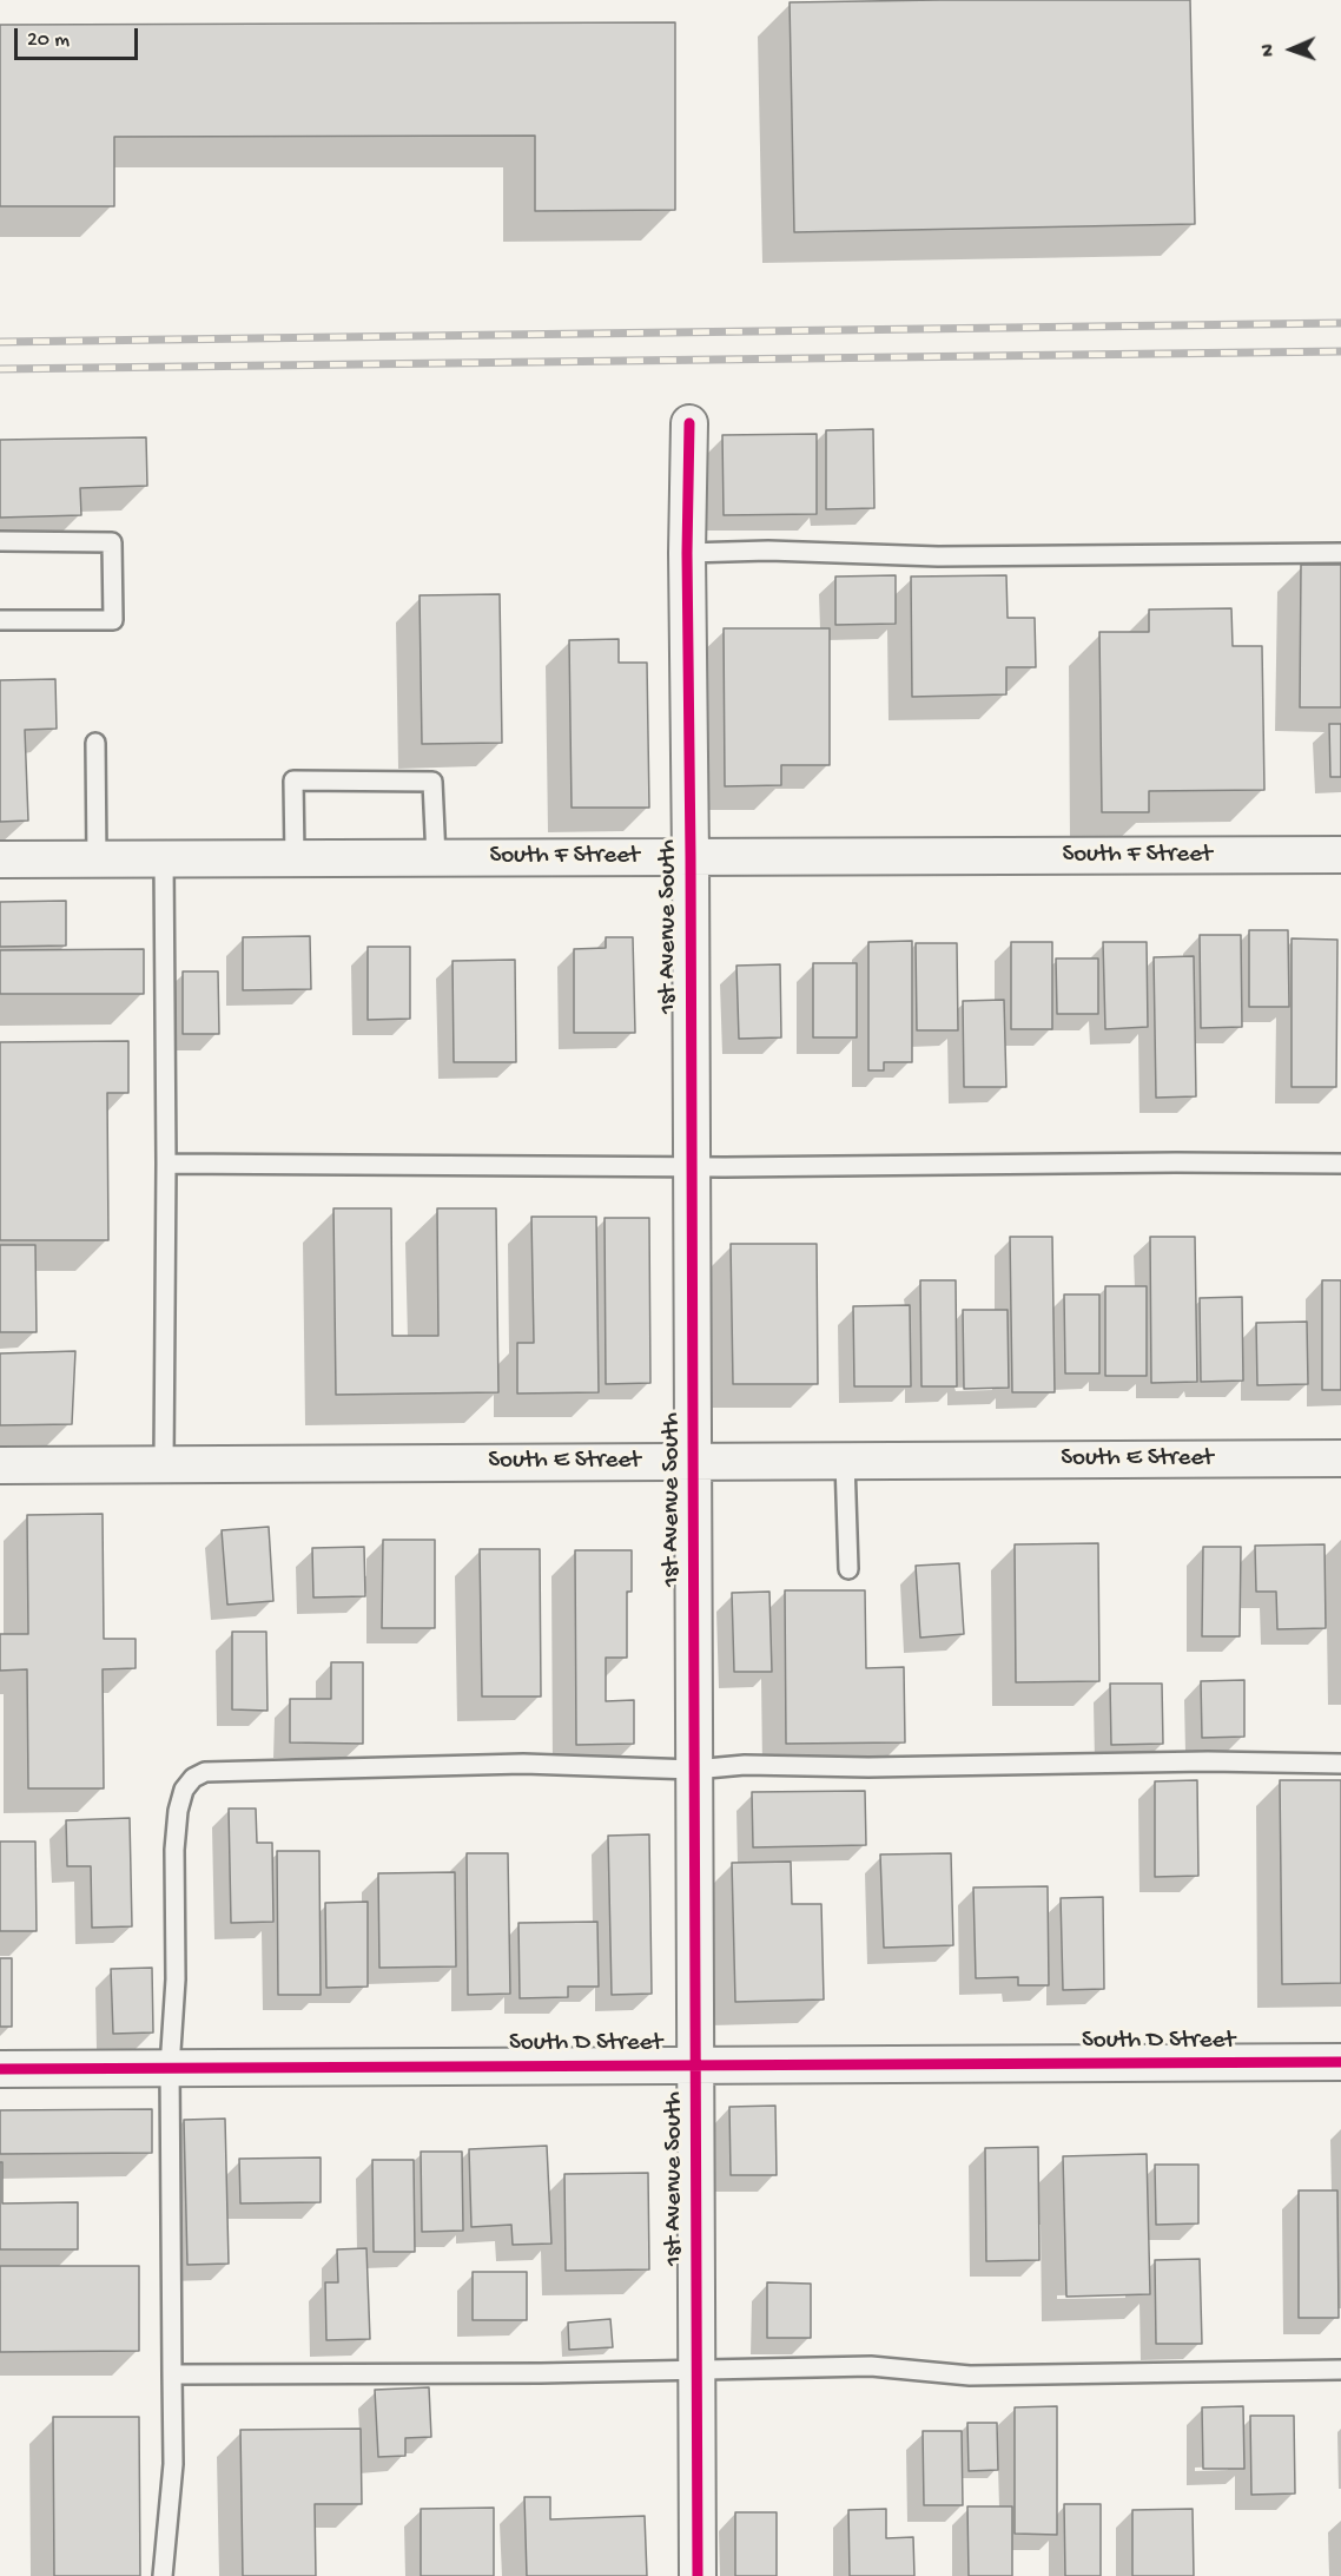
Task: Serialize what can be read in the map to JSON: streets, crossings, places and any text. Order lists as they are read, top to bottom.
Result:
{
  "streets": {
    "street": [
      "South F Street",
      "1st Avenue South",
      "South E Street",
      "South D Street"
    ]
  },
  "crossings": [
    ["South F Street", "1st Avenue South"],
    ["1st Avenue South", "South E Street"],
    ["1st Avenue South", "South D Street"]
  ],
  "scale_bar": "20 m",
  "north": "left"
}
